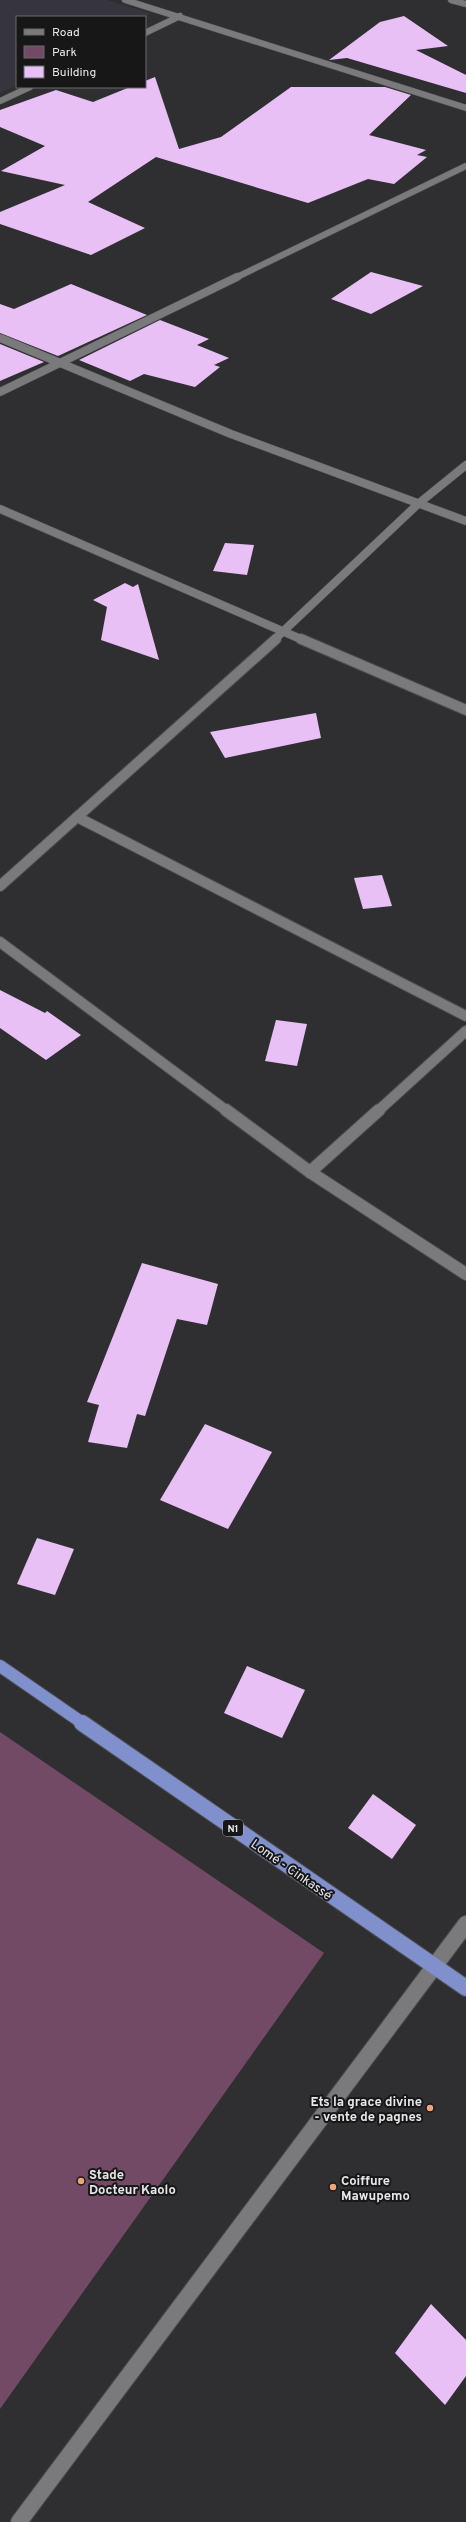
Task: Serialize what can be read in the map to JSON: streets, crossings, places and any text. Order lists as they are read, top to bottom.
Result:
{
  "streets": {
    "highway": ["N1", "Lomé - Cinkassé"]
  },
  "places": ["Ets la grace divine - vente de pagnes", "Stade Docteur Kaolo", "Coiffure Mawupemo"],
  "legend": ["Road", "Park", "Building"]
}
